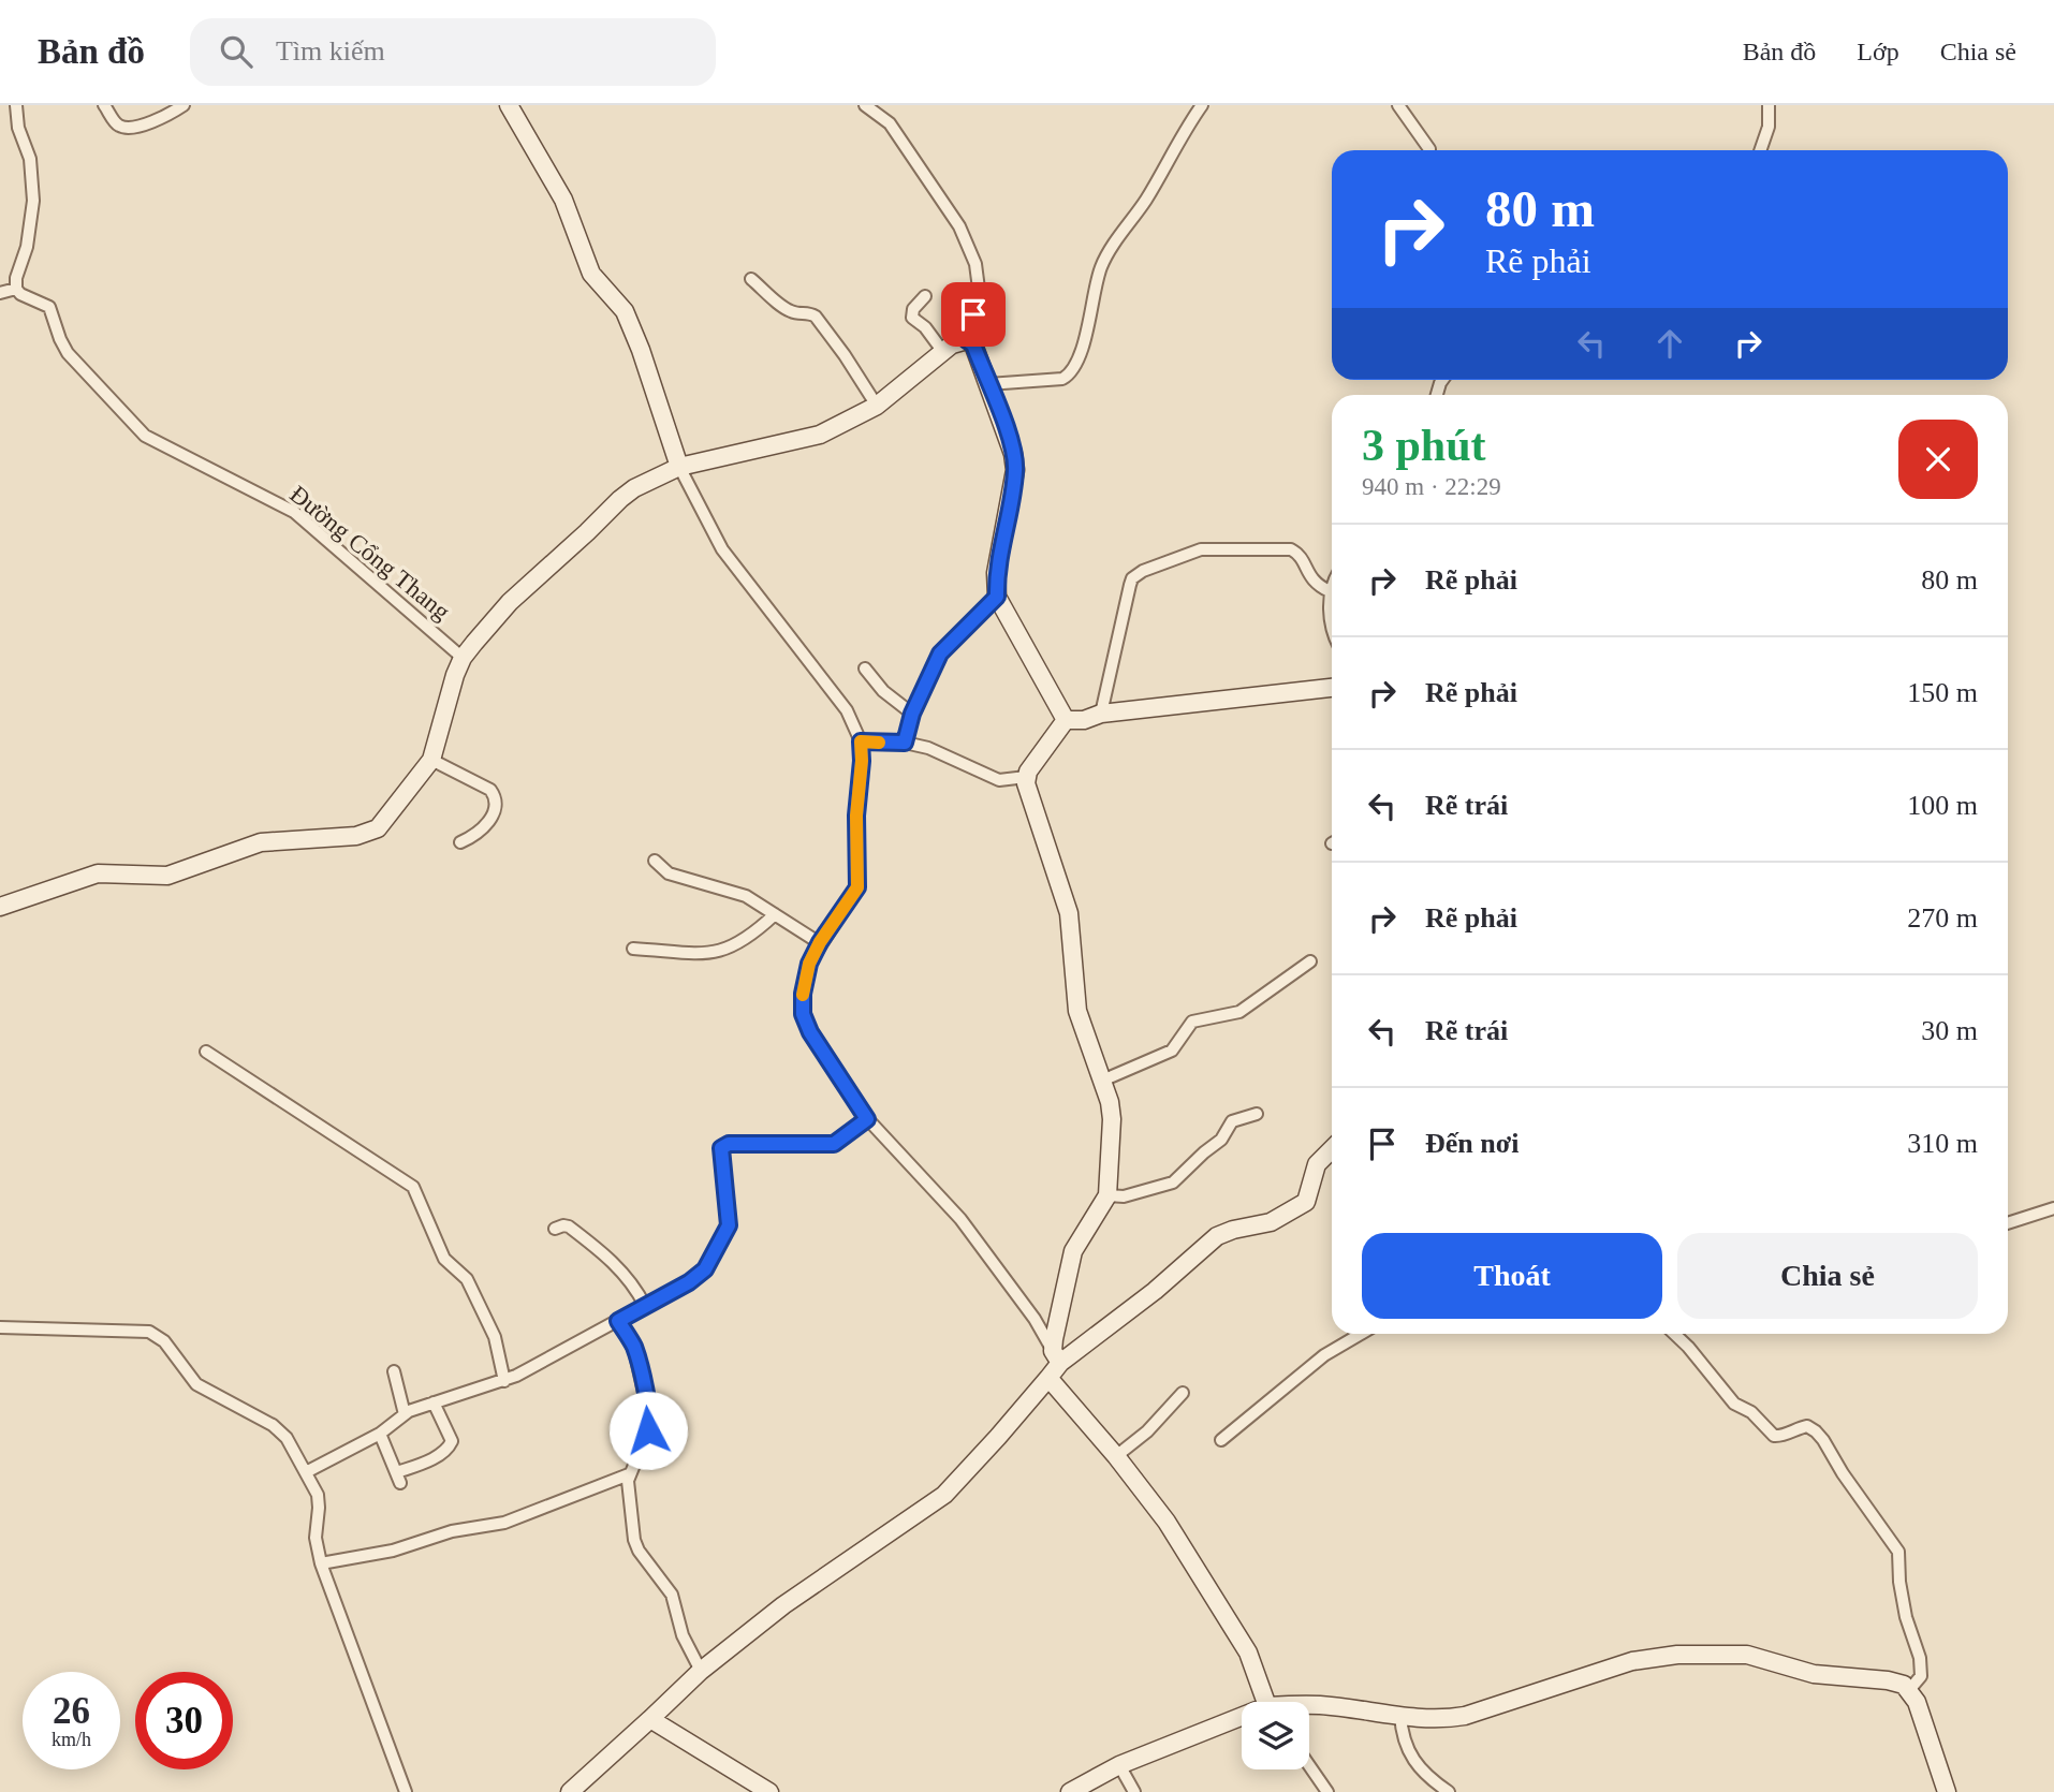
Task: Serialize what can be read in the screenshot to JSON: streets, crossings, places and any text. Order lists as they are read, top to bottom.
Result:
{
  "streets": {
    "street": ["Đường Cổng Thang"]
  },
  "page": {
    "header": "Bản đồ",
    "search": "Tìm kiếm",
    "nav": ["Bản đồ", "Lớp", "Chia sẻ"],
    "turn": ["80 m", "Rẽ phải"],
    "heading": ["3 phút", "940 m · 22:29"],
    "list": [
      {
        "name": "Rẽ phải",
        "value": "80 m"
      },
      {
        "name": "Rẽ phải",
        "value": "150 m"
      },
      {
        "name": "Rẽ trái",
        "value": "100 m"
      },
      {
        "name": "Rẽ phải",
        "value": "270 m"
      },
      {
        "name": "Rẽ trái",
        "value": "30 m"
      },
      {
        "name": "Đến nơi",
        "value": "310 m"
      }
    ],
    "buttons": ["Thoát", "Chia sẻ"],
    "speed": "26 km/h",
    "limit": "30"
  }
}
